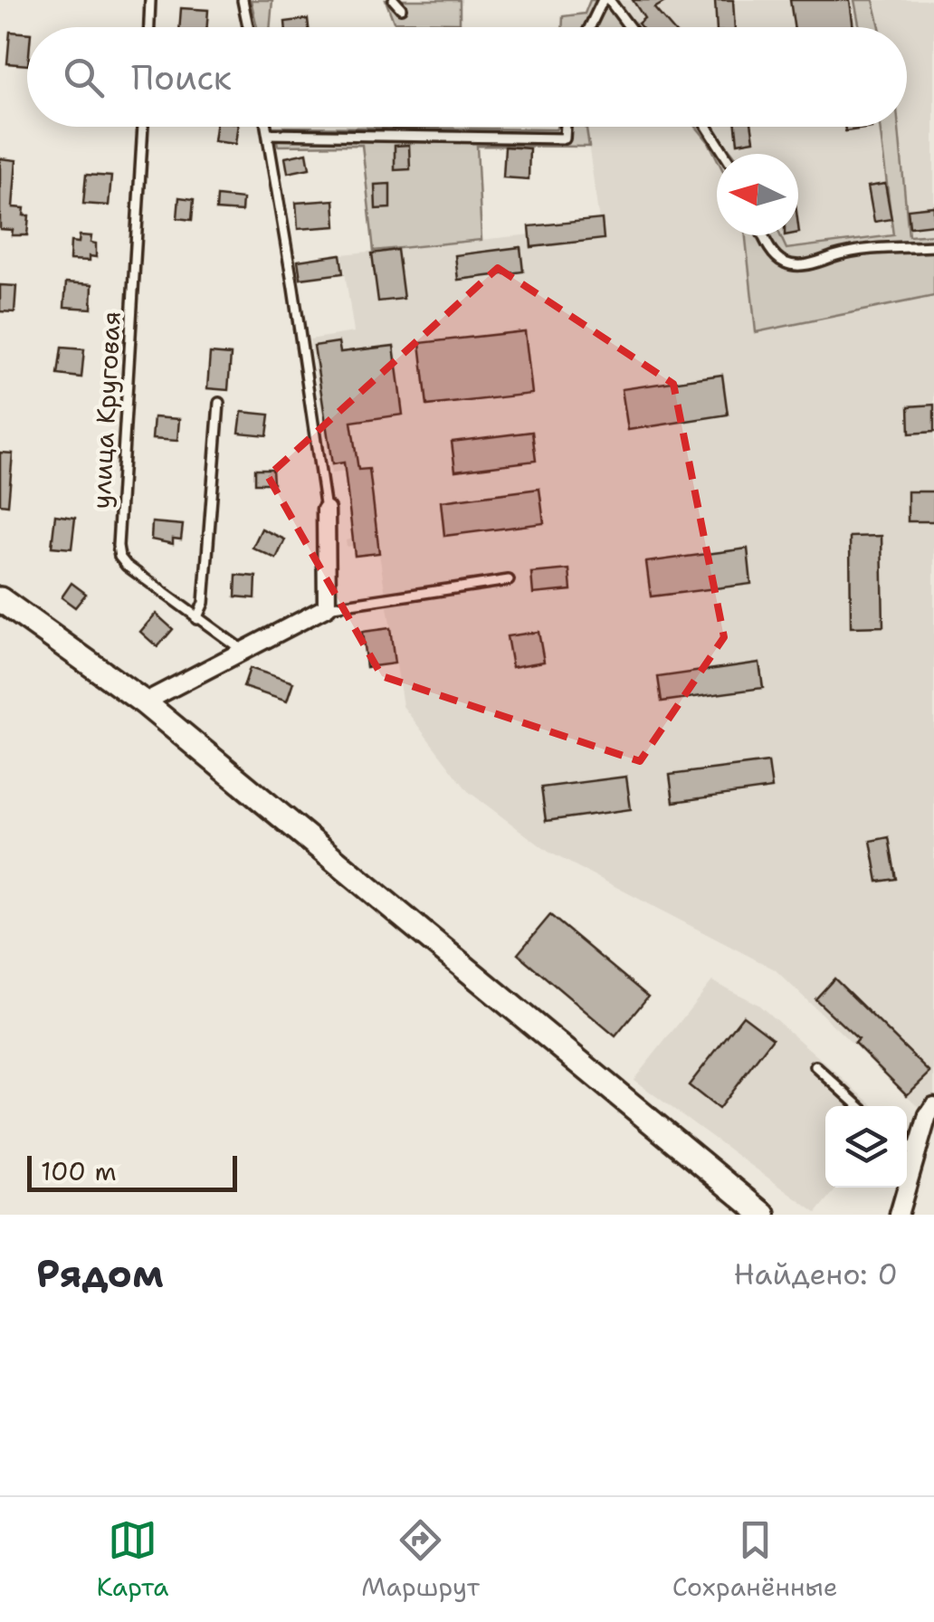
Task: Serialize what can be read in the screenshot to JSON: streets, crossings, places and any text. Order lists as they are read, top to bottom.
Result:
{
  "streets": {
    "lane": ["улица Круговая"]
  },
  "scale_bar": "100 m",
  "north": "left",
  "page": {
    "search": "Поиск",
    "scale": "100 m",
    "heading": ["Рядом", "Найдено: 0"],
    "nav": ["Карта", "Маршрут", "Сохранённые"]
  }
}
